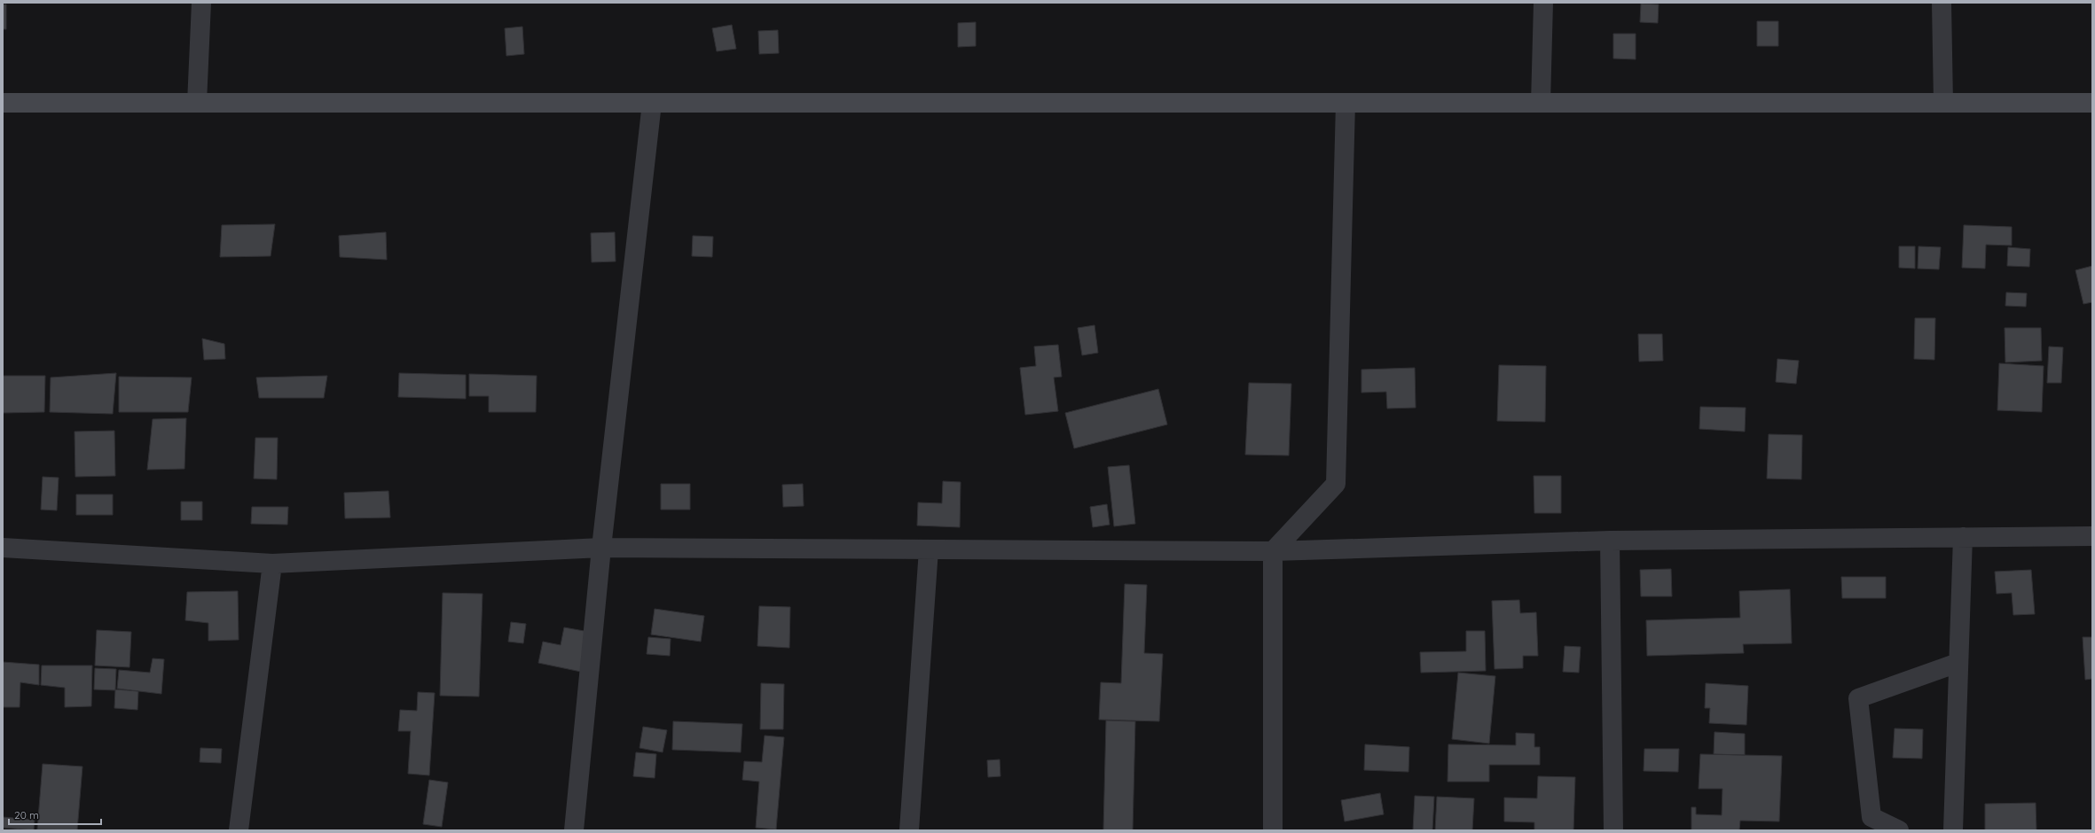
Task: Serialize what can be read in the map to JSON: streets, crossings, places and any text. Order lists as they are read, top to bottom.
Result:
{
  "scale_bar": "20 m"
}
